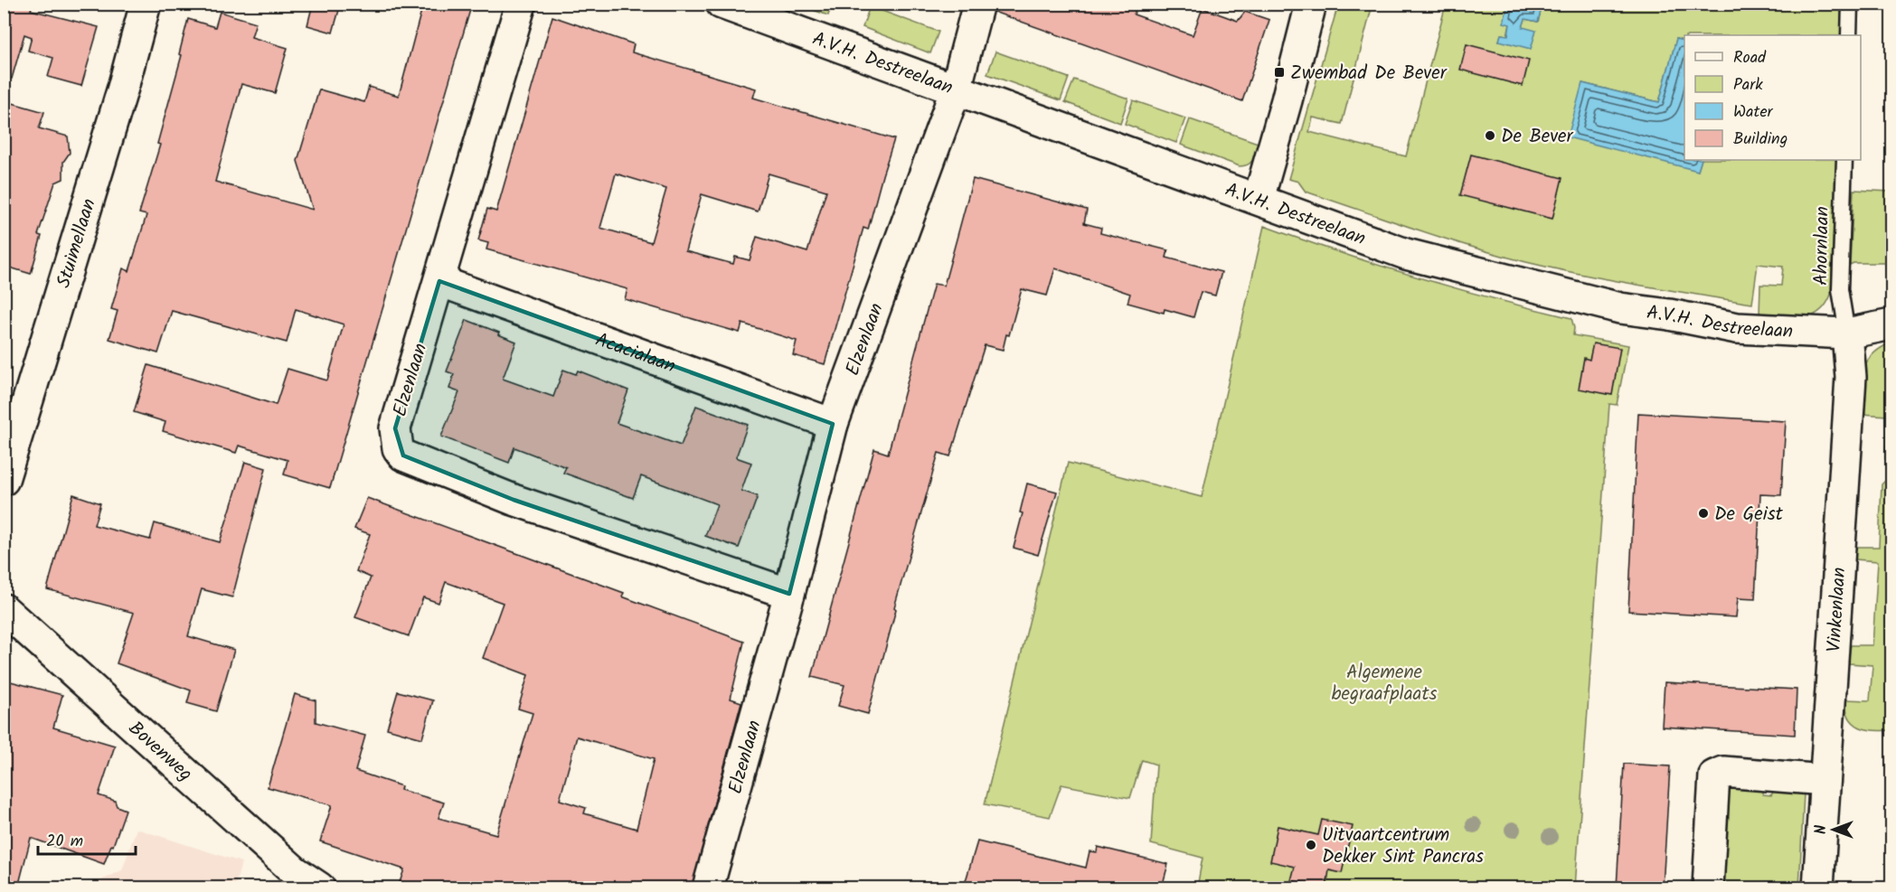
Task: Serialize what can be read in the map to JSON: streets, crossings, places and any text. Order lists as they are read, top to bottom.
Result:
{
  "streets": {
    "street": [
      "A.V.H. Destreelaan",
      "Stuimellaan",
      "Elzenlaan",
      "Acacialaan",
      "Vinkenlaan",
      "Bovenweg"
    ],
    "lane": ["Ahornlaan"]
  },
  "crossings": [
    ["A.V.H. Destreelaan", "Ahornlaan"],
    ["A.V.H. Destreelaan", "Elzenlaan"],
    ["A.V.H. Destreelaan", "Vinkenlaan"],
    ["Ahornlaan", "Vinkenlaan"],
    ["Elzenlaan", "Acacialaan"]
  ],
  "parks": ["Algemene begraafplaats"],
  "places": {
    "transit": ["Zwembad De Bever"],
    "other": ["De Bever", "De Geist", "Uitvaartcentrum Dekker Sint Pancras"]
  },
  "legend": [
    "Road",
    "Park",
    "Water",
    "Building"
  ],
  "scale_bar": "20 m",
  "north": "left"
}
